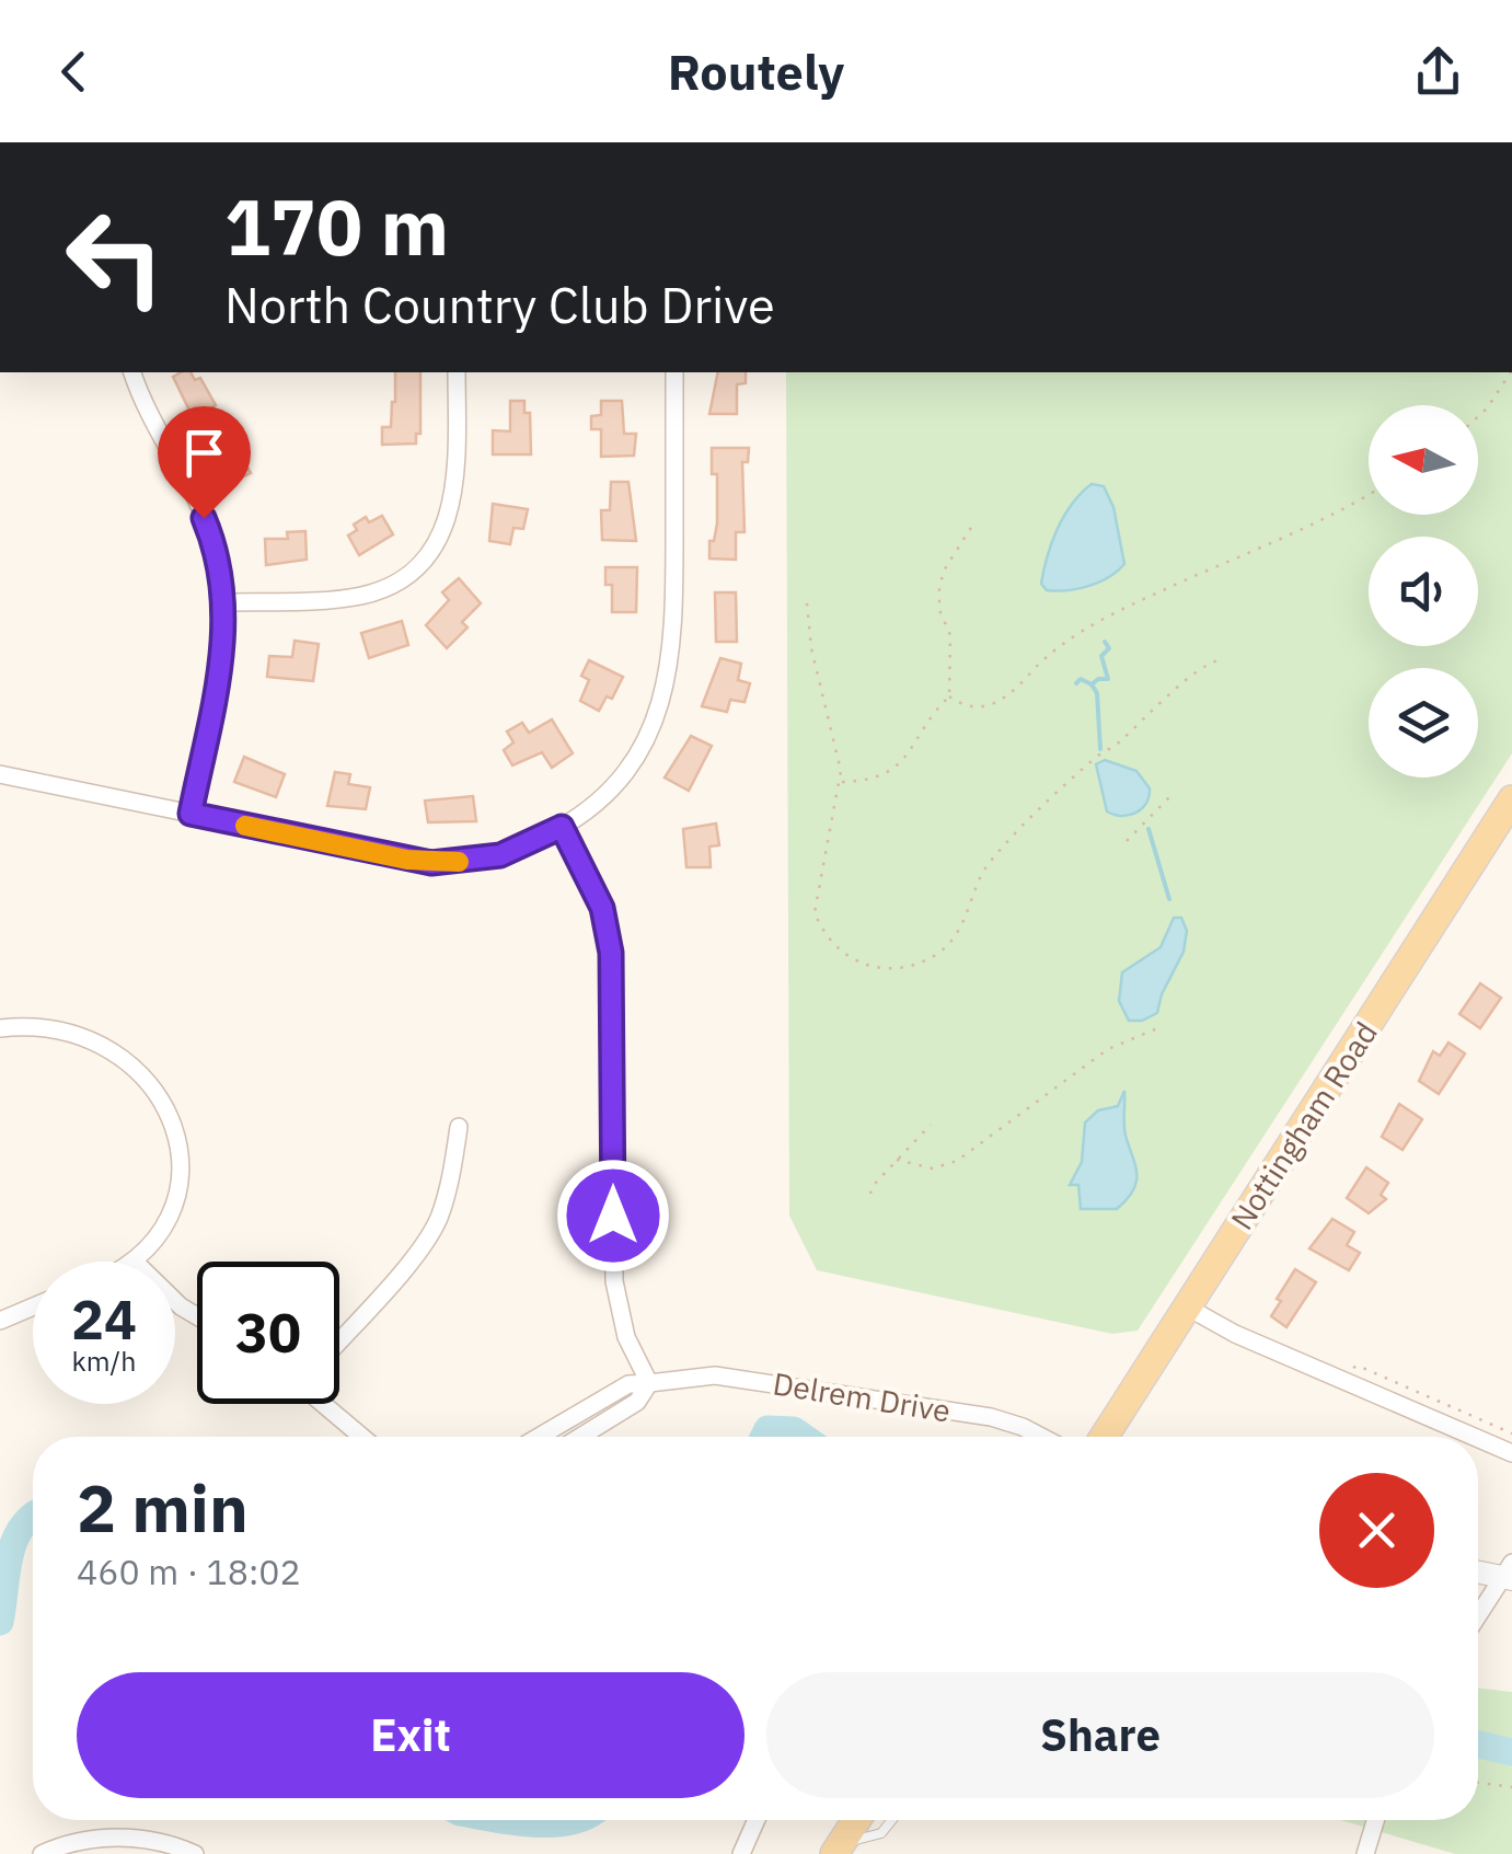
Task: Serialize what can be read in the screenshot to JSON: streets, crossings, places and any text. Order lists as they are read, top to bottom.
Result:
{
  "streets": {
    "main road": ["Nottingham Road"],
    "street": ["Delrem Drive"]
  },
  "north": "left",
  "page": {
    "header": "Routely",
    "turn": ["170 m", "North Country Club Drive"],
    "speed": "24 km/h",
    "limit": "30",
    "heading": ["2 min", "460 m · 18:02"],
    "buttons": ["Exit", "Share"]
  }
}
